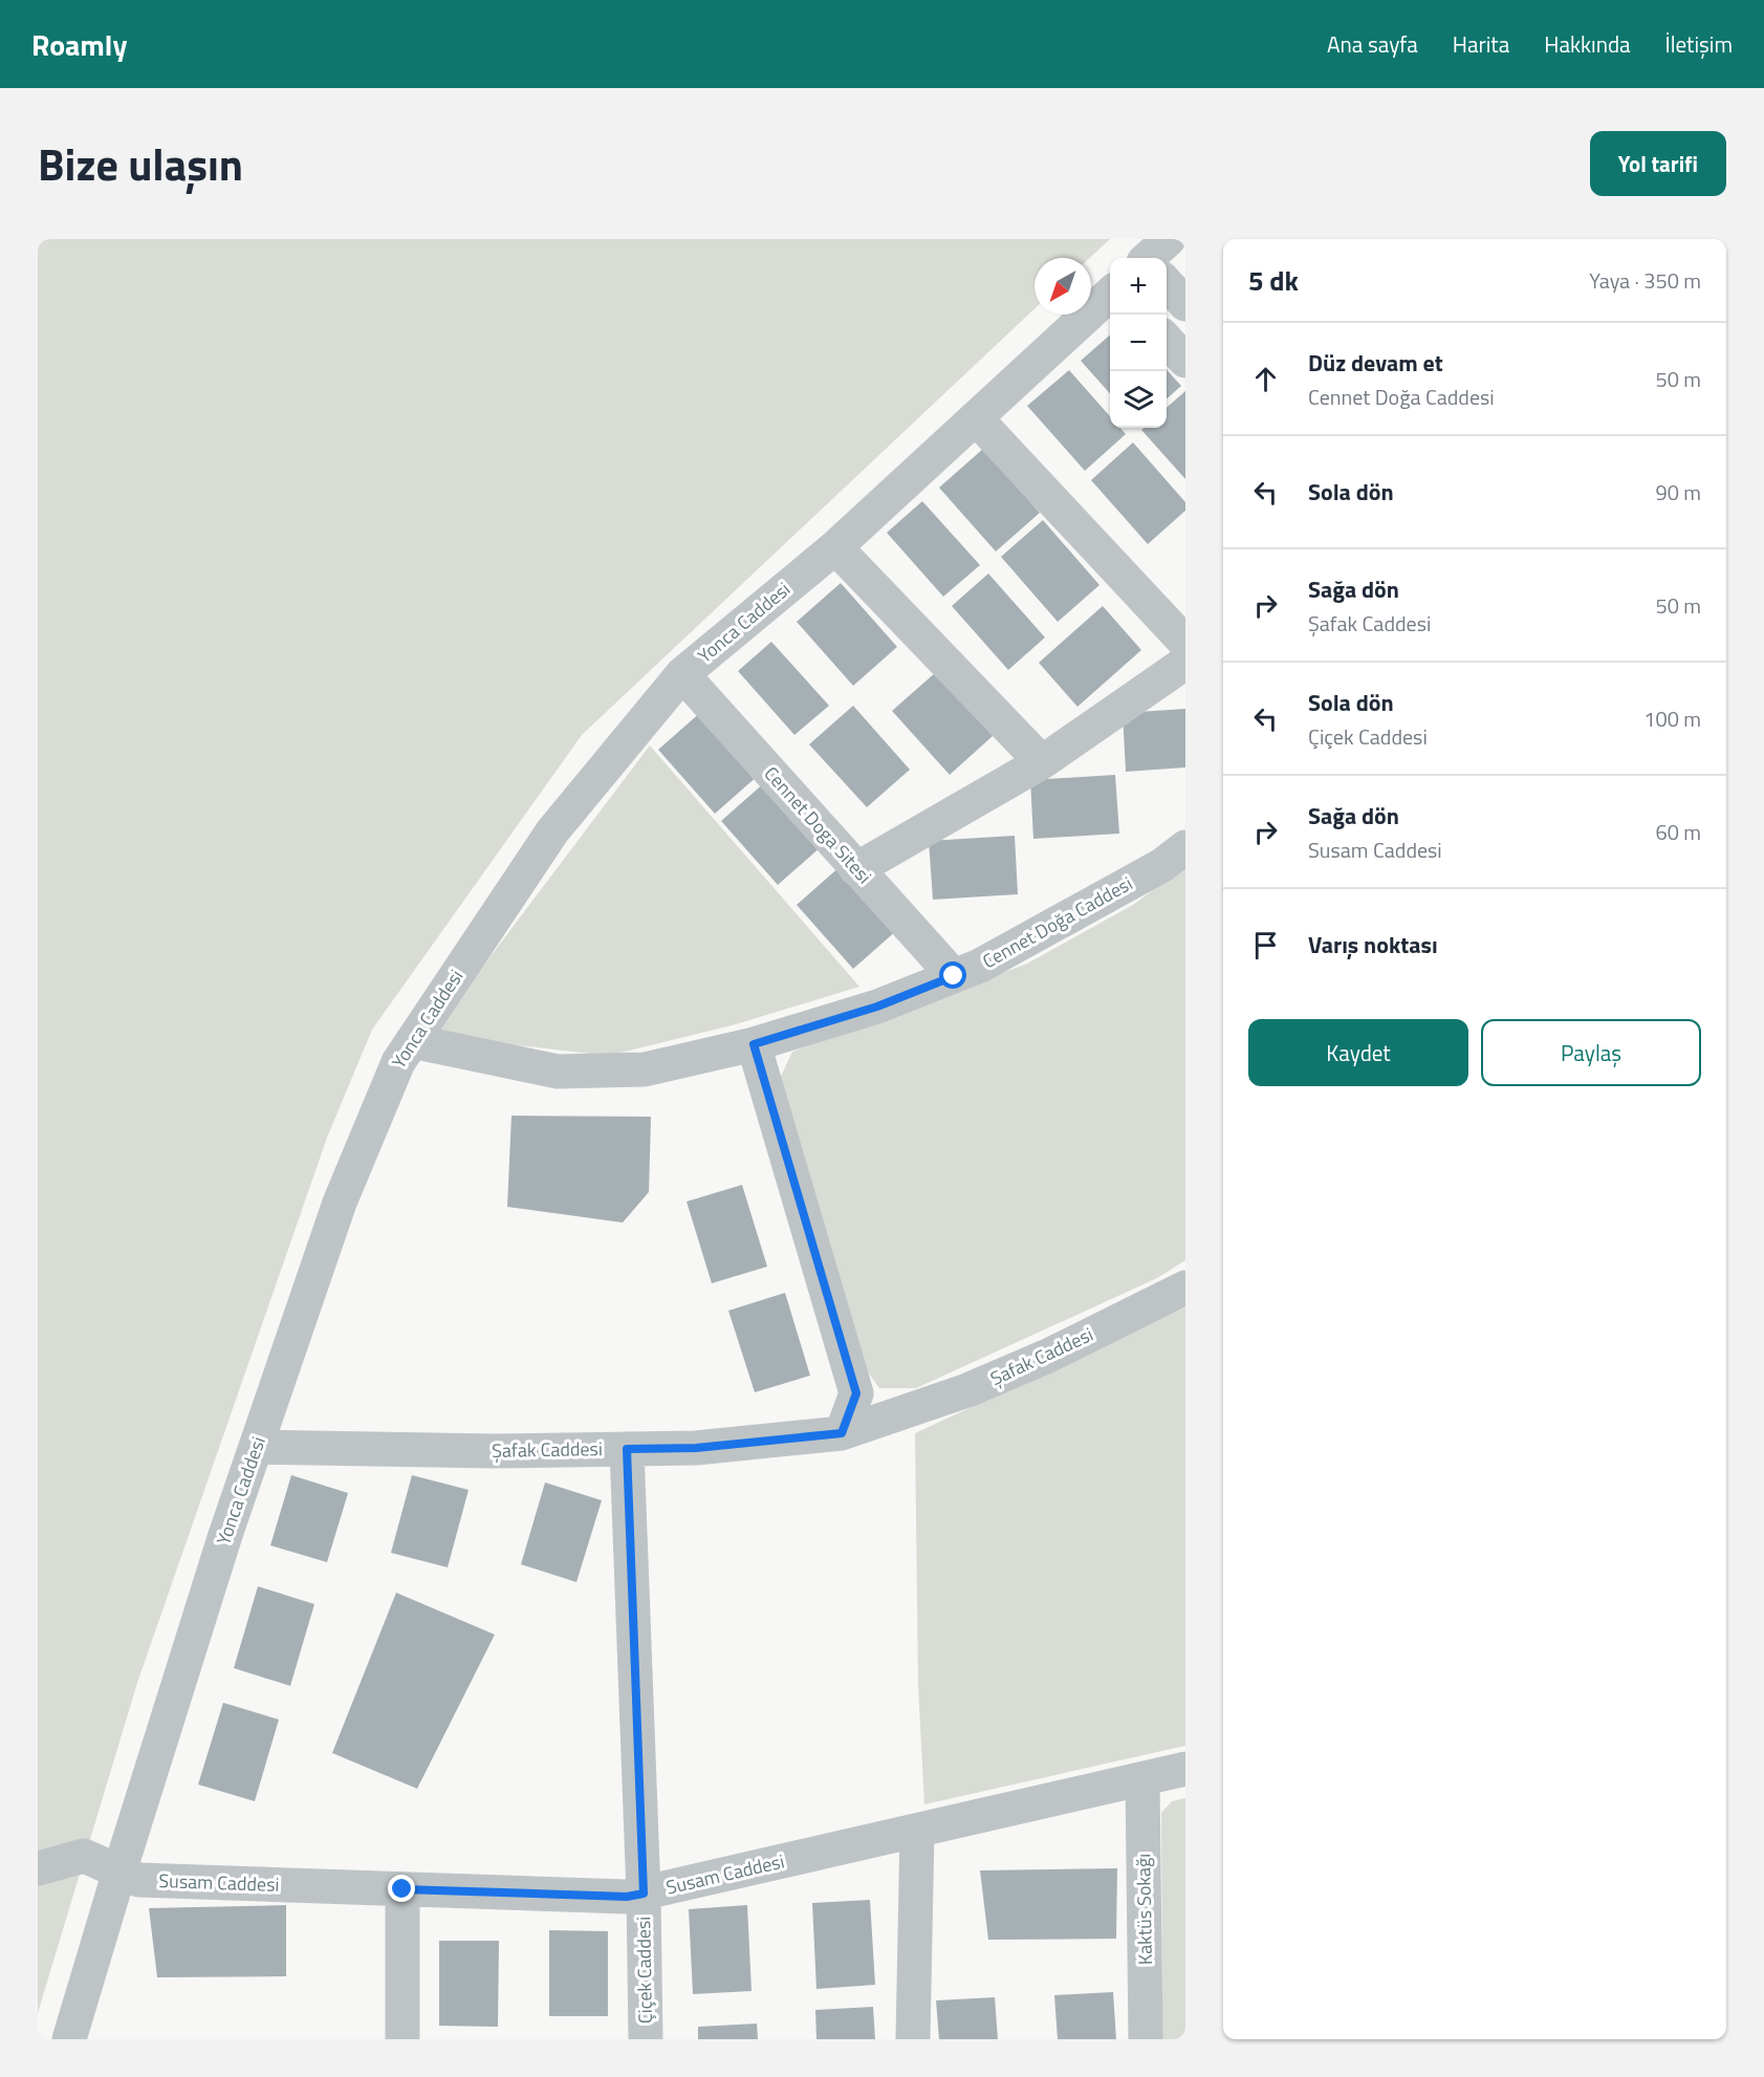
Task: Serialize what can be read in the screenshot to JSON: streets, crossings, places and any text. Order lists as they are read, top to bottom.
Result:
{
  "streets": {
    "street": [
      "Yonca Caddesi",
      "Cennet Doga Sitesi",
      "Cennet Doğa Caddesi",
      "Şafak Caddesi",
      "Susam Caddesi",
      "Kaktüs Sokağı",
      "Çiçek Caddesi"
    ]
  },
  "crossings": [
    ["Yonca Caddesi", "Cennet Doga Sitesi"],
    ["Yonca Caddesi", "Cennet Doğa Caddesi"],
    ["Yonca Caddesi", "Şafak Caddesi"],
    ["Yonca Caddesi", "Susam Caddesi"],
    ["Cennet Doga Sitesi", "Cennet Doğa Caddesi"],
    ["Şafak Caddesi", "Çiçek Caddesi"],
    ["Susam Caddesi", "Kaktüs Sokağı"],
    ["Susam Caddesi", "Çiçek Caddesi"]
  ],
  "north": "bottom left",
  "page": {
    "header": "Roamly",
    "nav": [
      "Ana sayfa",
      "Harita",
      "Hakkında",
      "İletişim"
    ],
    "title": "Bize ulaşın",
    "buttons": [
      "Yol tarifi",
      ["Kaydet", "Paylaş"]
    ],
    "heading": ["5 dk", "Yaya · 350 m"],
    "map_buttons": ["+", "−"],
    "list": [
      ["Düz devam et", "Cennet Doğa Caddesi", "50 m"],
      ["Sola dön", "90 m"],
      ["Sağa dön", "Şafak Caddesi", "50 m"],
      ["Sola dön", "Çiçek Caddesi", "100 m"],
      ["Sağa dön", "Susam Caddesi", "60 m"],
      "Varış noktası"
    ]
  }
}
